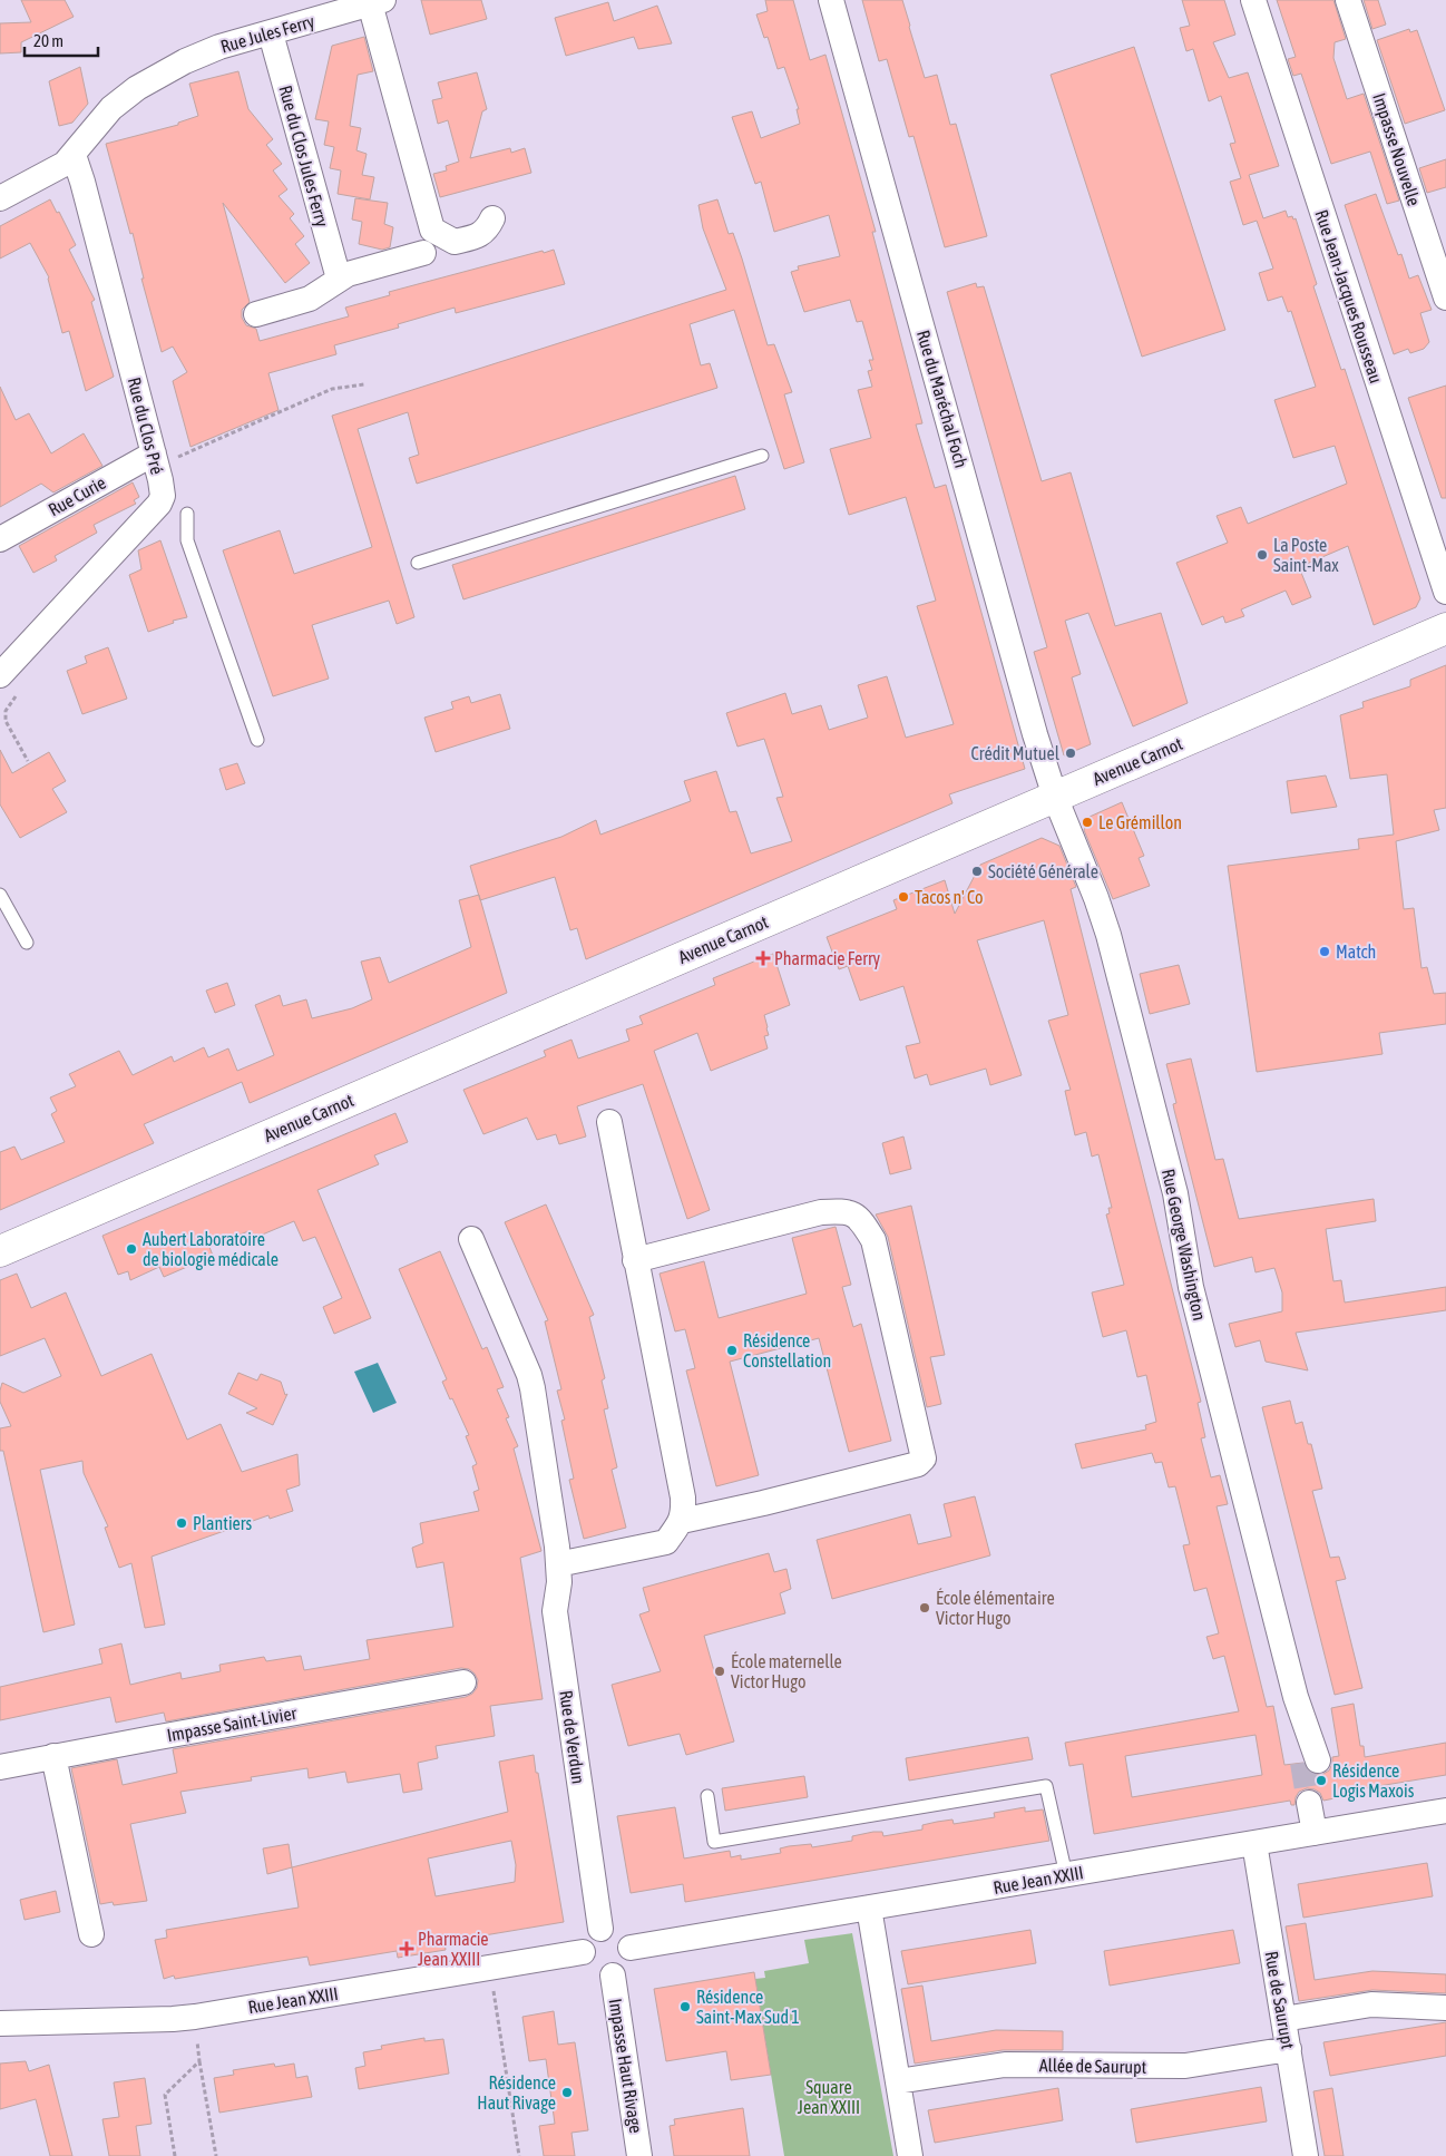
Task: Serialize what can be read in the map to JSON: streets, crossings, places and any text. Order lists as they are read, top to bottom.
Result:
{
  "streets": {
    "street": [
      "Rue Jules Ferry",
      "Impasse Nouvelle",
      "Rue du Clos Jules Ferry",
      "Rue Jean-Jacques Rousseau",
      "Rue du Maréchal Foch",
      "Rue du Clos Pré",
      "Rue Curie",
      "Avenue Carnot",
      "Rue George Washington",
      "Impasse Saint-Livier",
      "Rue de Verdun",
      "Rue Jean XXIII",
      "Rue de Saurupt",
      "Impasse Haut Rivage",
      "Allée de Saurupt"
    ]
  },
  "crossings": [
    ["Rue Jules Ferry", "Rue du Clos Jules Ferry"],
    ["Rue Jules Ferry", "Rue du Clos Pré"],
    ["Rue du Maréchal Foch", "Avenue Carnot"],
    ["Rue du Maréchal Foch", "Rue George Washington"],
    ["Rue du Clos Pré", "Rue Curie"],
    ["Avenue Carnot", "Rue George Washington"],
    ["Rue de Verdun", "Rue Jean XXIII"],
    ["Rue de Verdun", "Impasse Haut Rivage"],
    ["Rue Jean XXIII", "Rue de Saurupt"],
    ["Rue Jean XXIII", "Impasse Haut Rivage"],
    ["Rue de Saurupt", "Allée de Saurupt"]
  ],
  "parks": ["Square Jean XXIII"],
  "places": {
    "other": [
      "La Poste Saint-Max",
      "Crédit Mutuel",
      "Le Grémillon",
      "Société Générale",
      "Tacos n' Co",
      "Match",
      "Aubert Laboratoire de biologie médicale",
      "Résidence Constellation",
      "Plantiers",
      "École élémentaire Victor Hugo",
      "École maternelle Victor Hugo",
      "Résidence Logis Maxois",
      "Résidence Saint-Max Sud 1",
      "Résidence Haut Rivage"
    ],
    "health": ["Pharmacie Ferry", "Pharmacie Jean XXIII"]
  },
  "scale_bar": "20 m"
}
